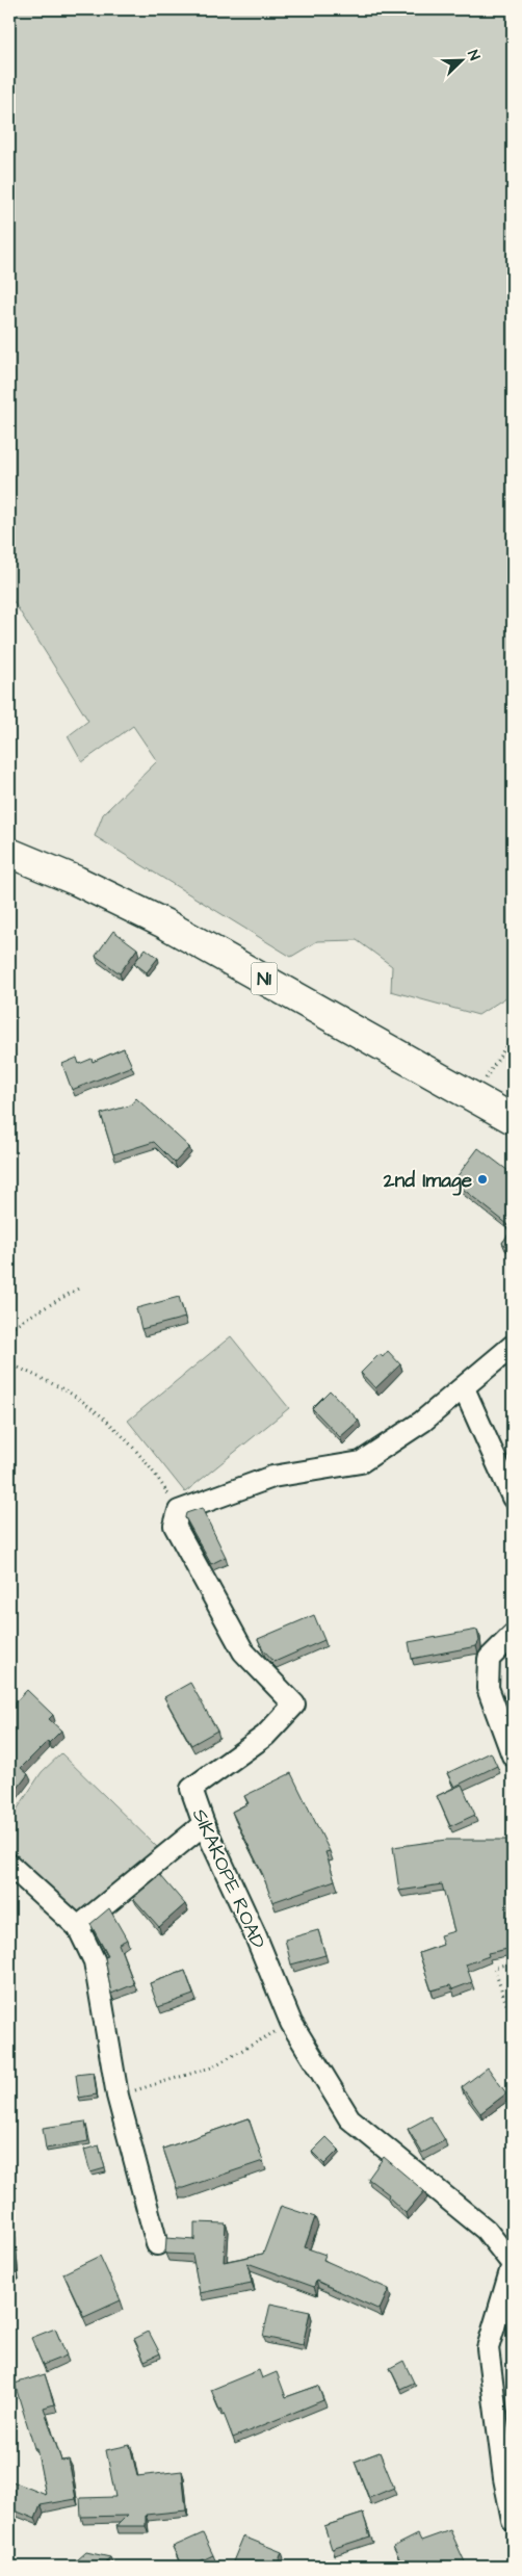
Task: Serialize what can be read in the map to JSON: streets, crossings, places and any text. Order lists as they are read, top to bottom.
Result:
{
  "streets": {
    "highway": ["N1"],
    "street": ["SIKAKOPE ROAD"]
  },
  "places": ["2nd Image"],
  "north": "top right"
}
